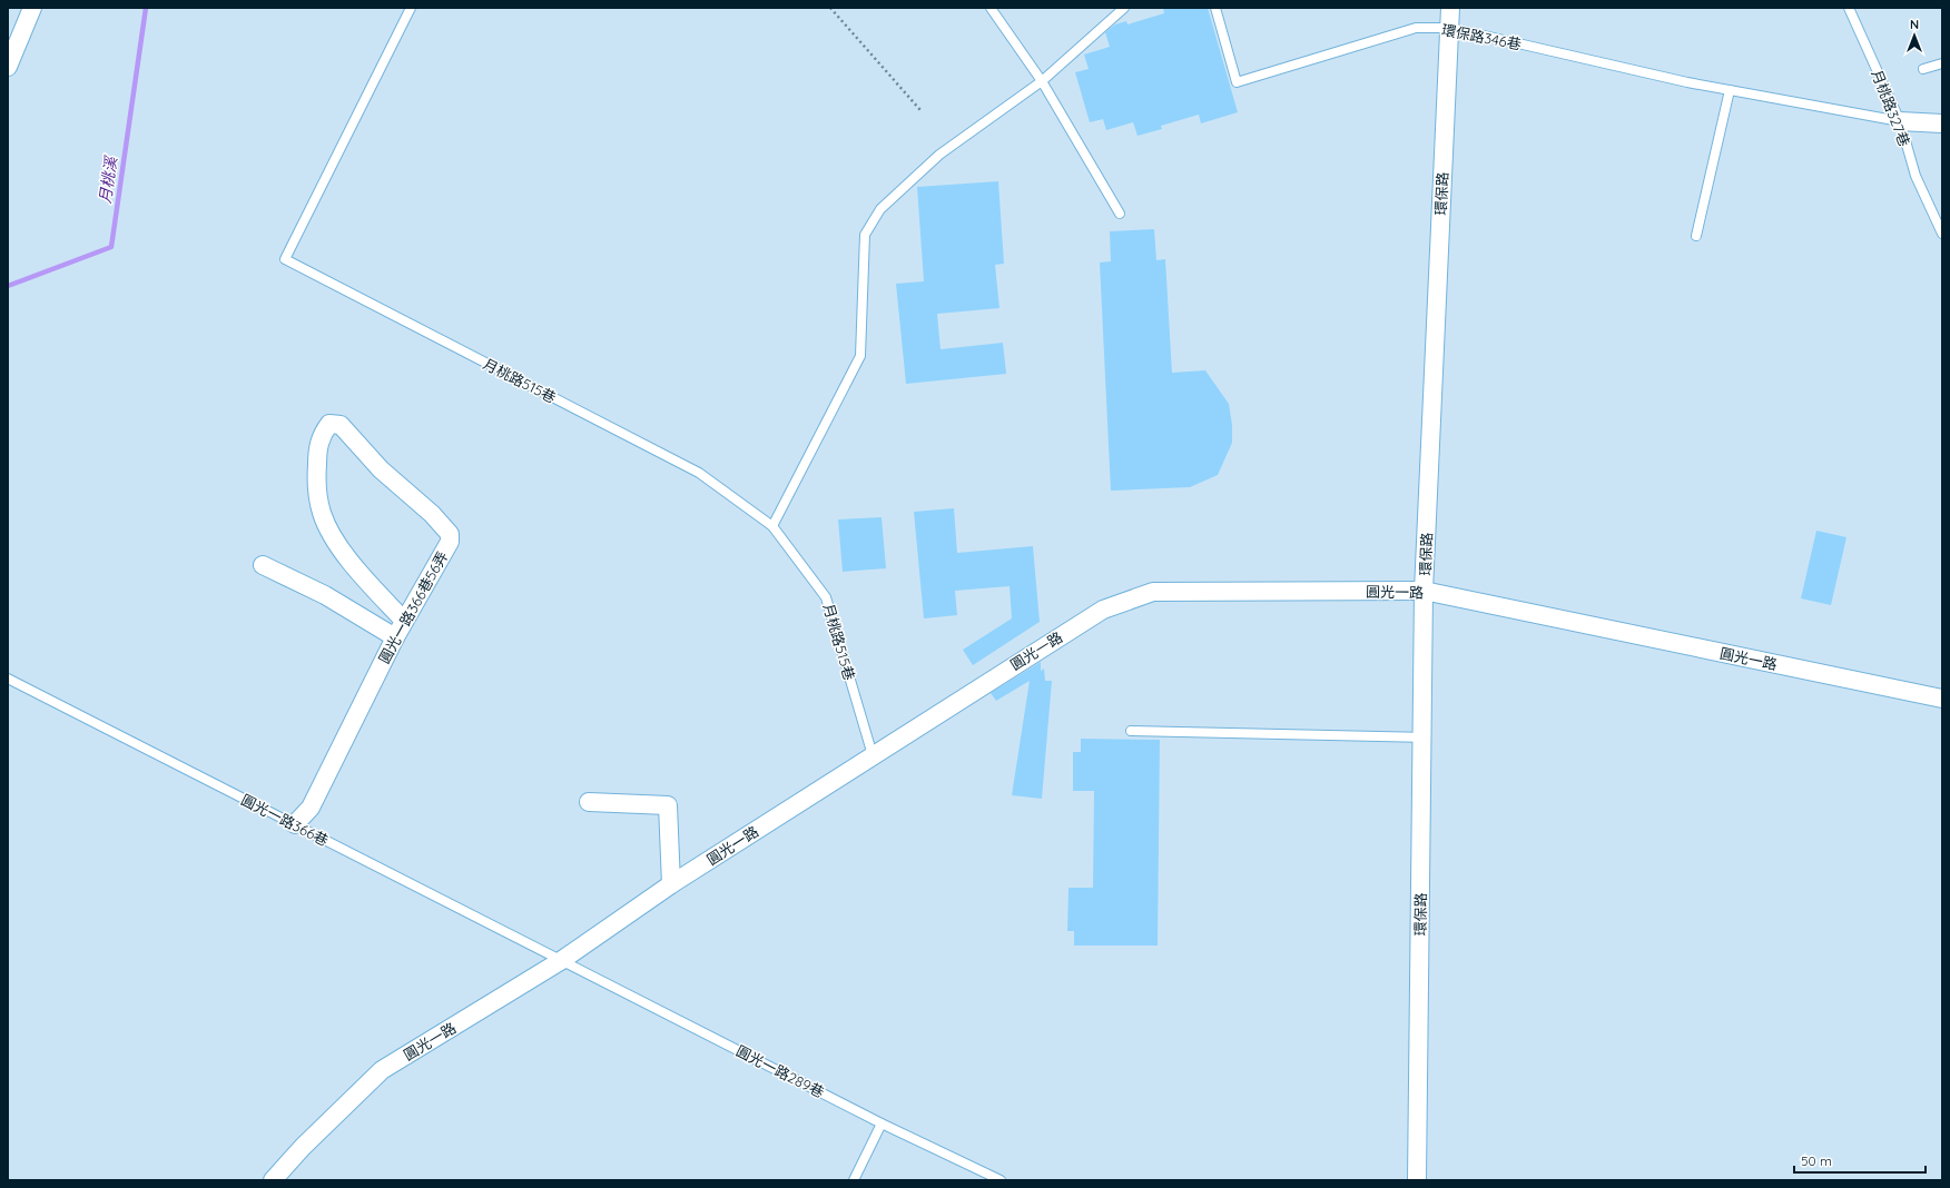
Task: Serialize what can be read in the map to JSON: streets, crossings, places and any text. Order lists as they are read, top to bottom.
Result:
{
  "streets": {
    "street": ["環保路", "圓光一路", "圓光一路366巷56弄"],
    "lane": [
      "環保路346巷",
      "月桃路327巷",
      "月桃路515巷",
      "圓光一路366巷",
      "圓光一路289巷"
    ]
  },
  "crossings": [
    ["環保路346巷", "月桃路327巷"],
    ["環保路346巷", "環保路"],
    ["環保路", "圓光一路"],
    ["月桃路515巷", "圓光一路"],
    ["圓光一路", "圓光一路366巷"],
    ["圓光一路", "圓光一路289巷"],
    ["圓光一路366巷56弄", "圓光一路366巷"],
    ["圓光一路366巷", "圓光一路289巷"]
  ],
  "water": ["月桃溪"],
  "scale_bar": "50 m",
  "north": "top"
}
